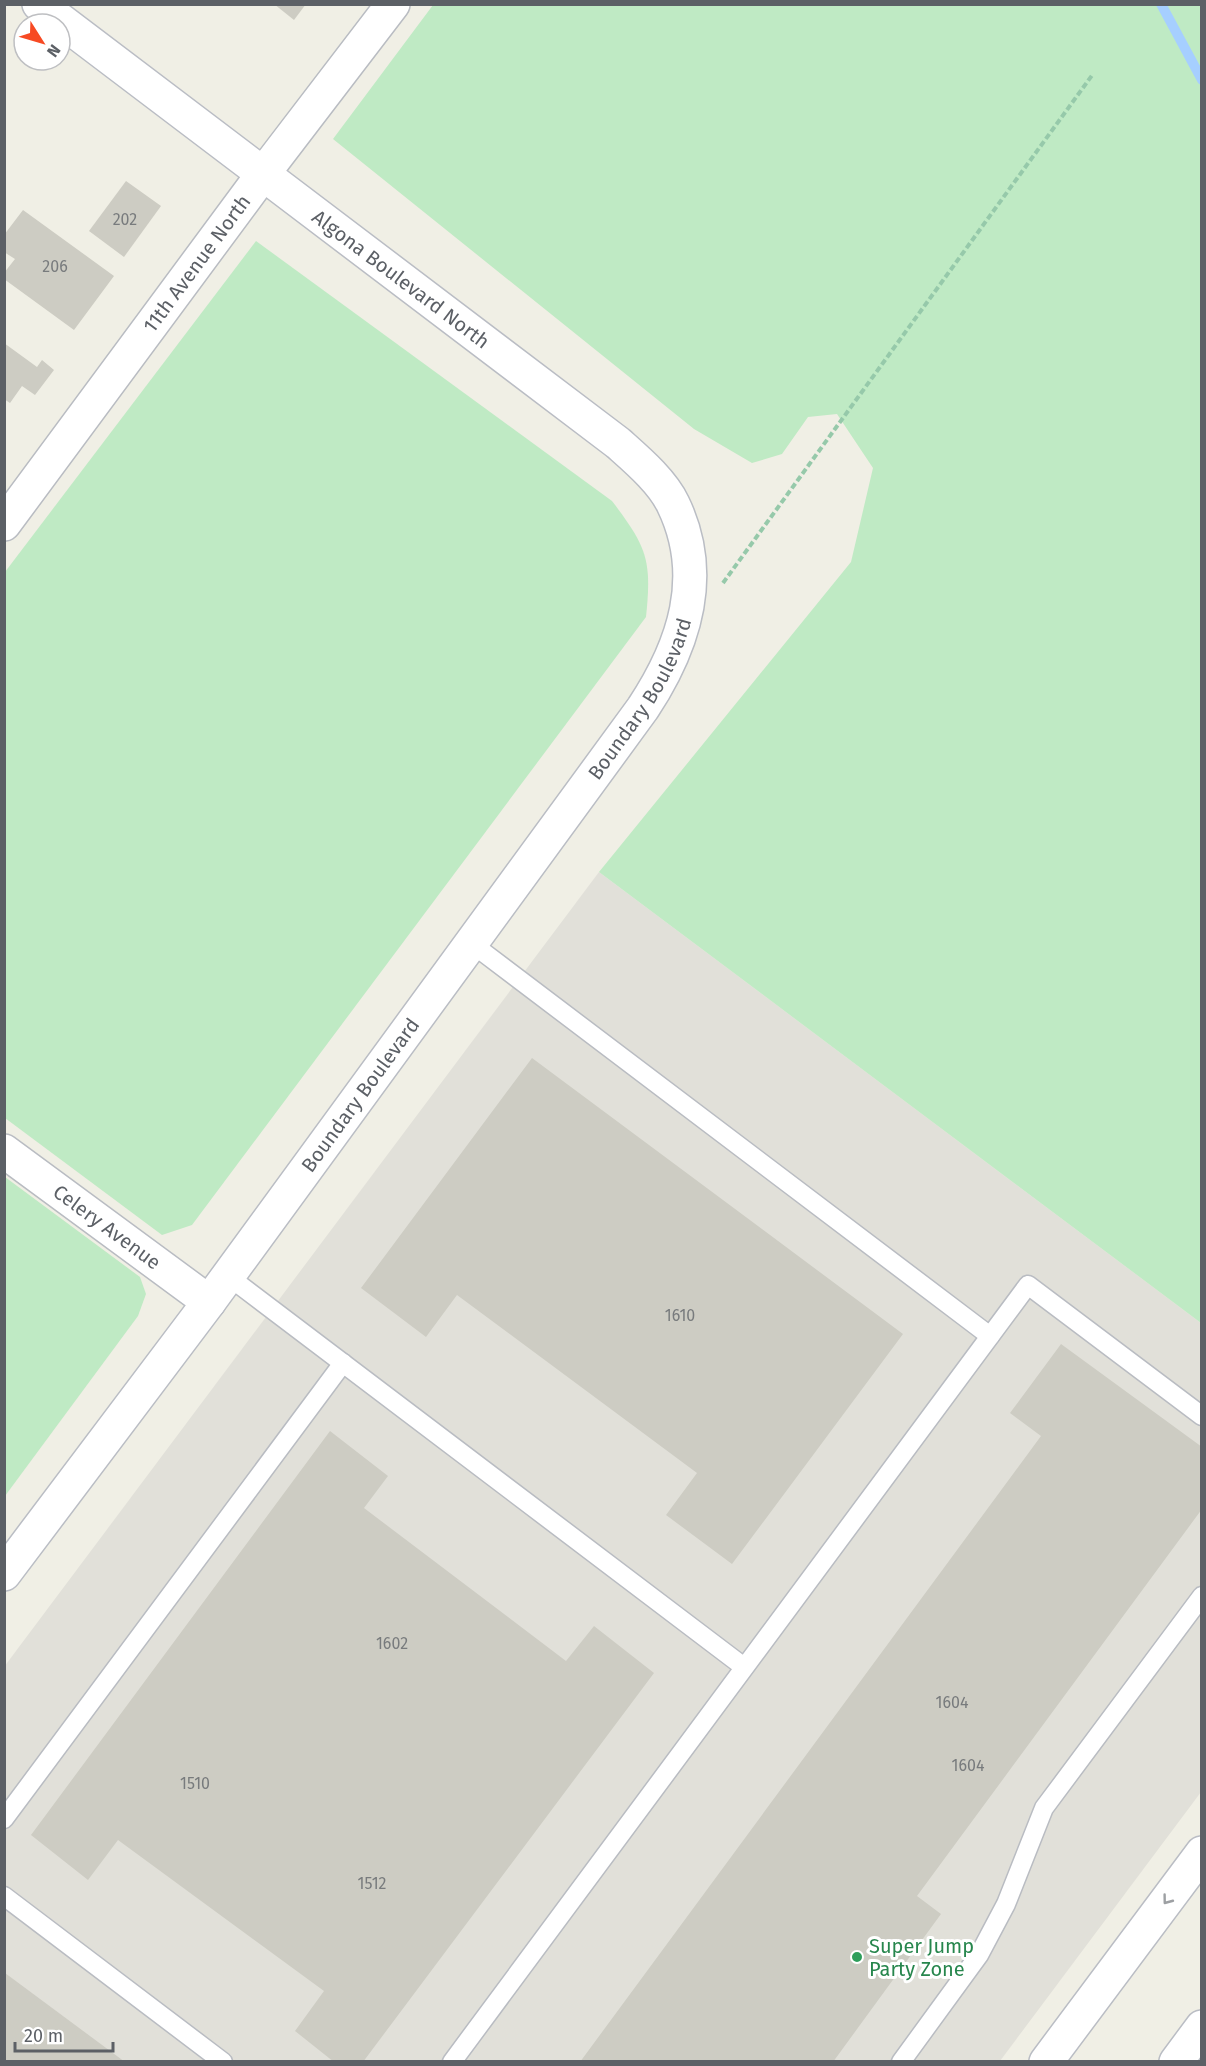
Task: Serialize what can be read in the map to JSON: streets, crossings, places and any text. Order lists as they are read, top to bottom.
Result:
{
  "streets": {
    "street": [
      "11th Avenue North",
      "Algona Boulevard North",
      "Boundary Boulevard",
      "Celery Avenue"
    ]
  },
  "crossings": [
    ["11th Avenue North", "Algona Boulevard North"],
    ["Algona Boulevard North", "Boundary Boulevard"],
    ["Boundary Boulevard", "Celery Avenue"]
  ],
  "places": ["Super Jump Party Zone"],
  "house_numbers": [
    "202",
    "206",
    "1610",
    "1602",
    "1604",
    "1604",
    "1510",
    "1512"
  ],
  "scale_bar": "20 m",
  "north": "bottom right"
}
